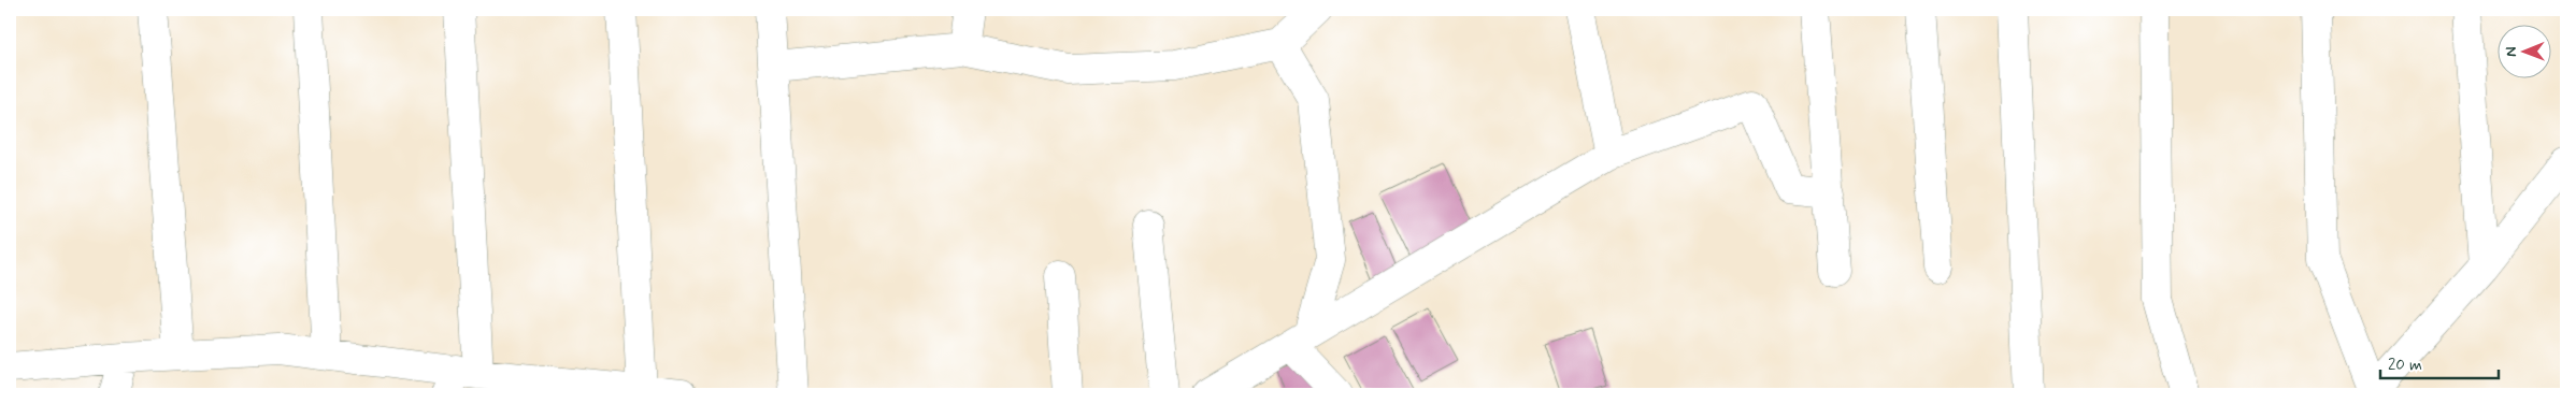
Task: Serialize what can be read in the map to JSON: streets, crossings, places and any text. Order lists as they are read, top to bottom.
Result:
{
  "scale_bar": "20 m",
  "north": "left"
}
